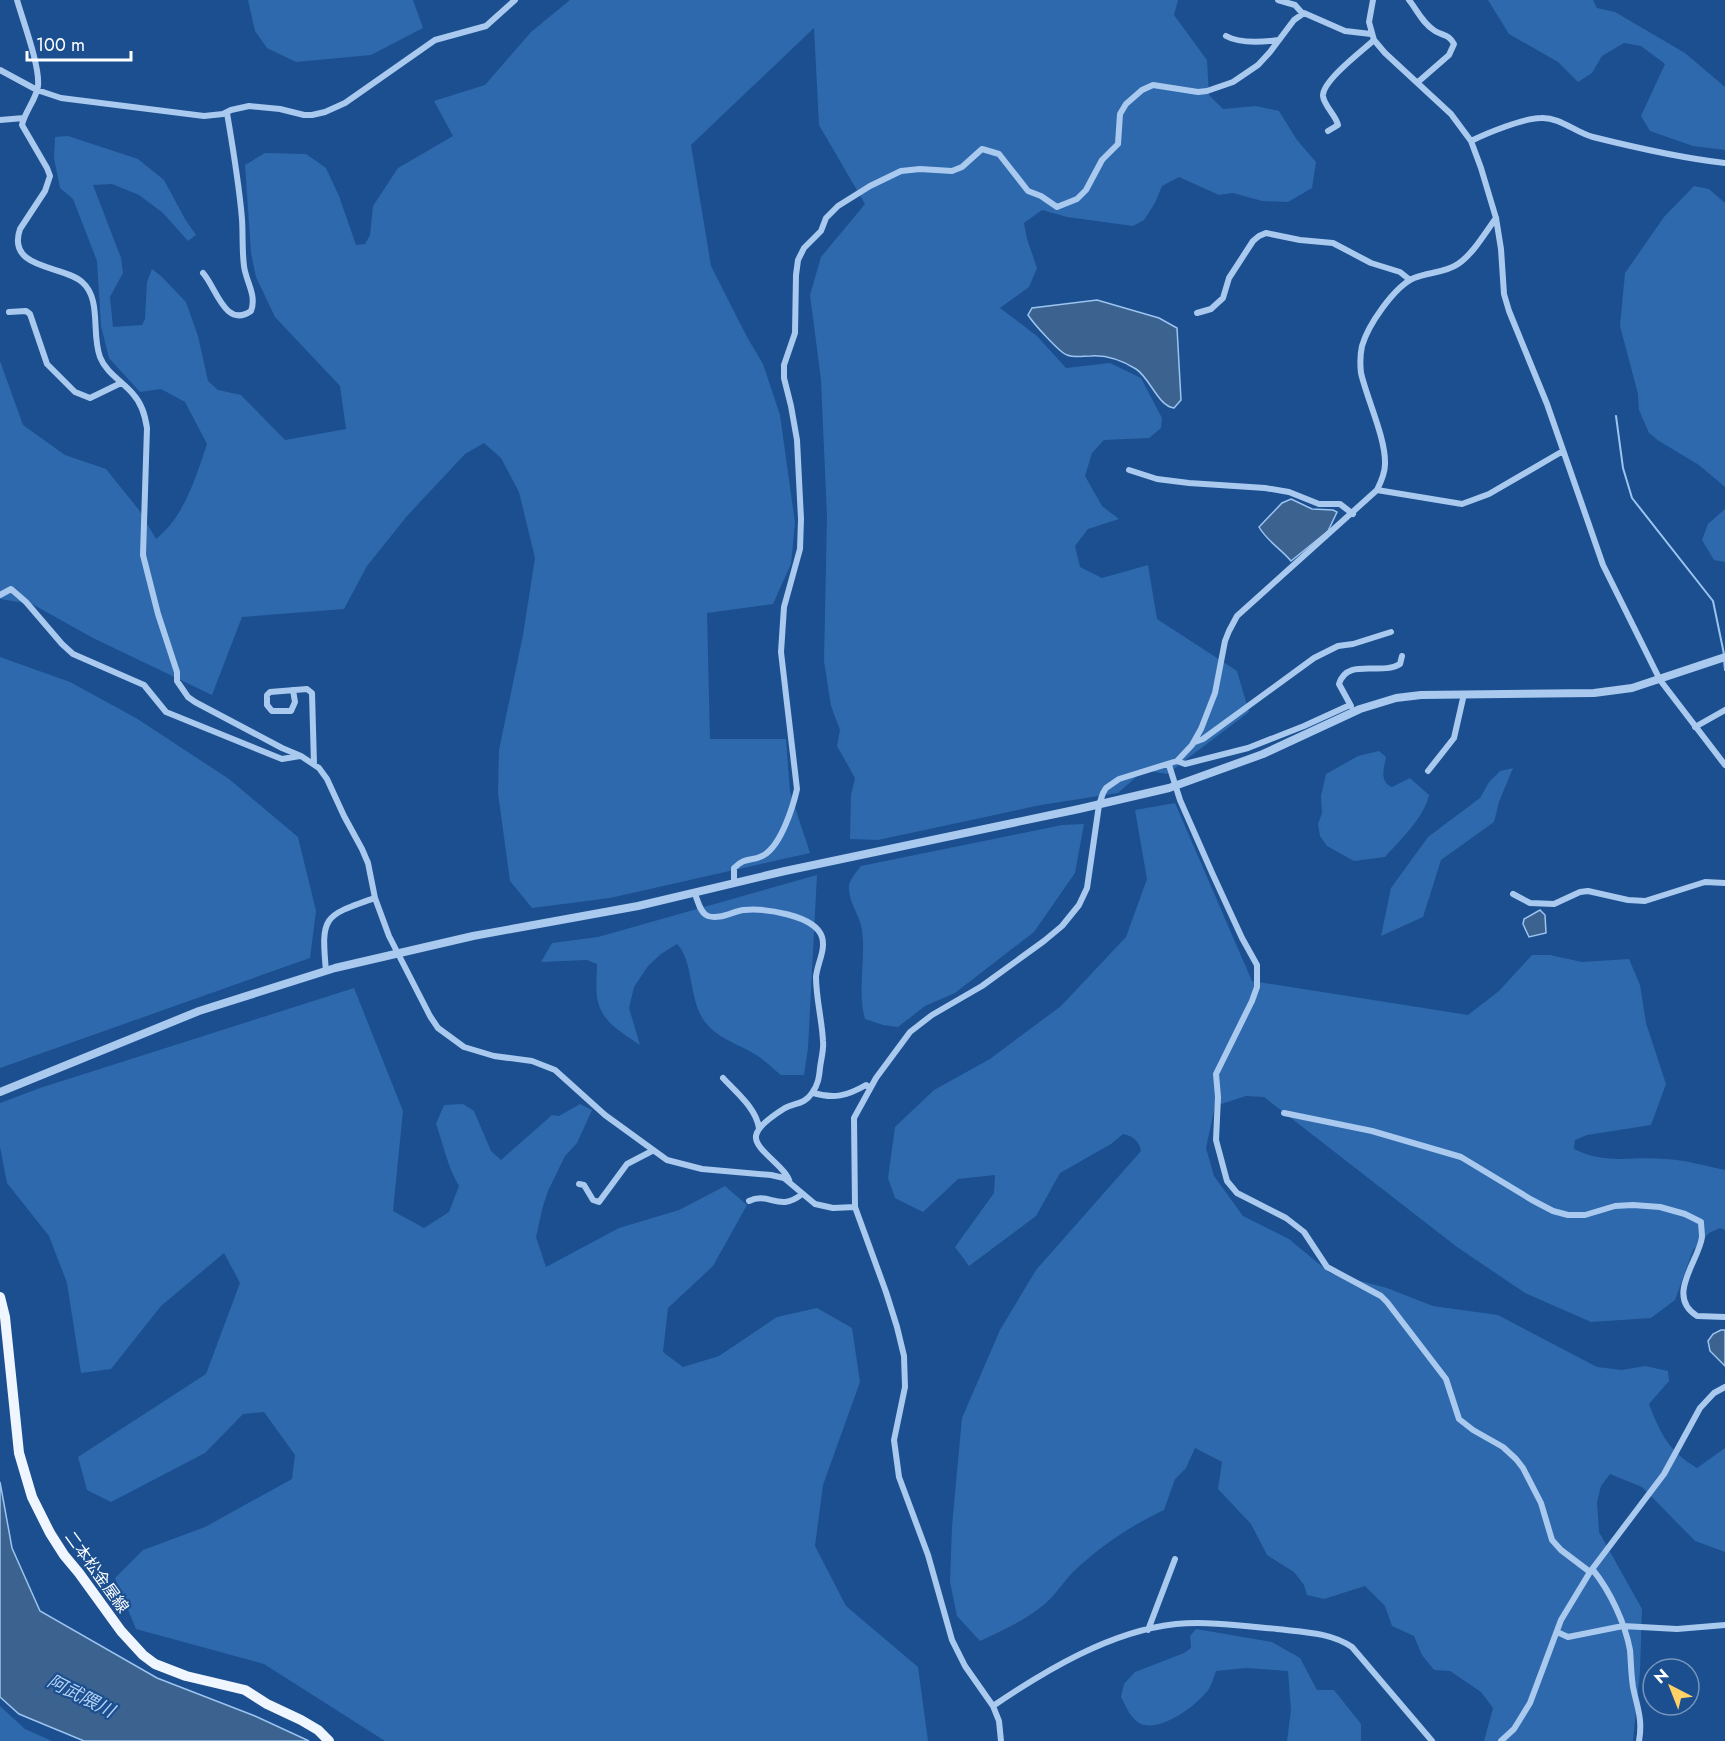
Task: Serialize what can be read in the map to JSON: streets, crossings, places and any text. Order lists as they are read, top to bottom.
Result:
{
  "streets": {
    "main road": ["二本松金屋線"]
  },
  "water": ["阿武隈川"],
  "scale_bar": "100 m",
  "north": "top left"
}
